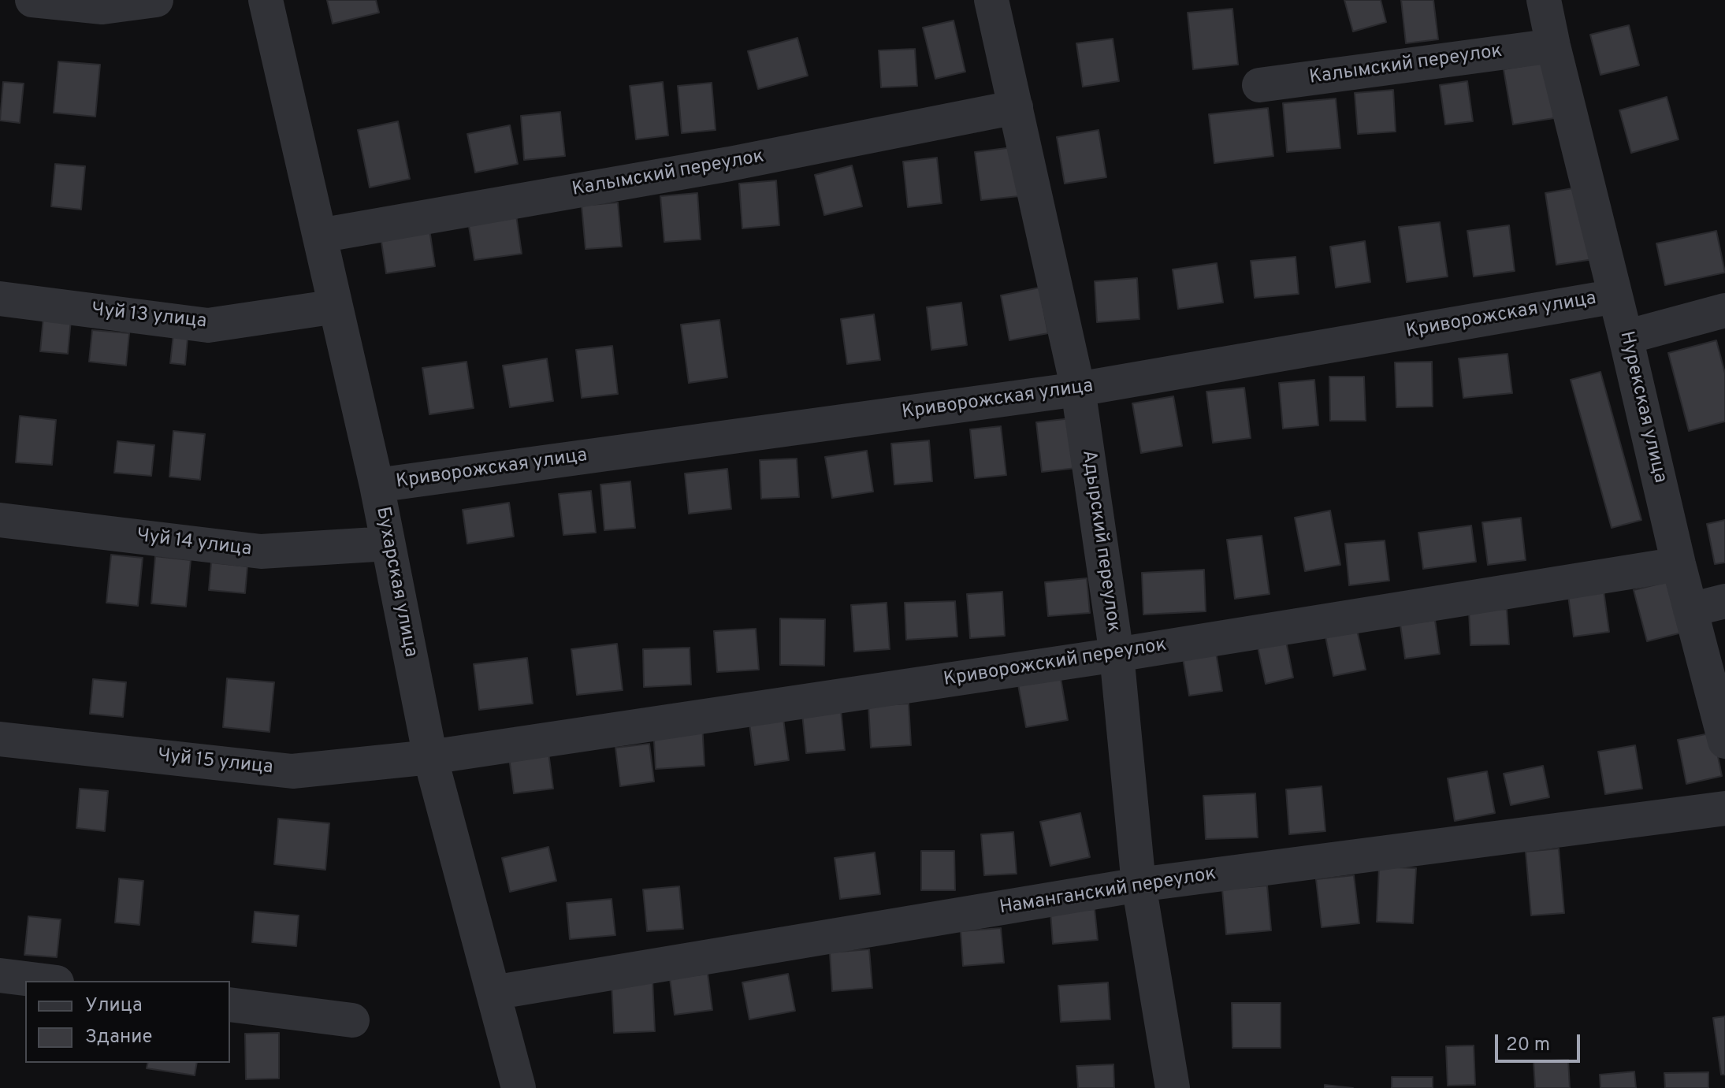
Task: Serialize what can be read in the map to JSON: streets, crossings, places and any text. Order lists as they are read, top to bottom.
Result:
{
  "streets": {
    "street": [
      "Калымский переулок",
      "Криворожская улица",
      "Чуй 13 улица",
      "Нурекская улица",
      "Адырский переулок",
      "Чуй 14 улица",
      "Бухарская улица",
      "Криворожский переулок",
      "Чуй 15 улица",
      "Наманганский переулок"
    ]
  },
  "crossings": [
    ["Калымский переулок", "Нурекская улица"],
    ["Калымский переулок", "Адырский переулок"],
    ["Калымский переулок", "Бухарская улица"],
    ["Криворожская улица", "Нурекская улица"],
    ["Криворожская улица", "Адырский переулок"],
    ["Криворожская улица", "Бухарская улица"],
    ["Чуй 13 улица", "Бухарская улица"],
    ["Нурекская улица", "Криворожский переулок"],
    ["Адырский переулок", "Криворожский переулок"],
    ["Адырский переулок", "Наманганский переулок"],
    ["Чуй 14 улица", "Бухарская улица"],
    ["Бухарская улица", "Криворожский переулок"],
    ["Бухарская улица", "Чуй 15 улица"],
    ["Бухарская улица", "Наманганский переулок"],
    ["Криворожский переулок", "Чуй 15 улица"]
  ],
  "legend": ["Улица", "Здание"],
  "scale_bar": "20 m"
}
